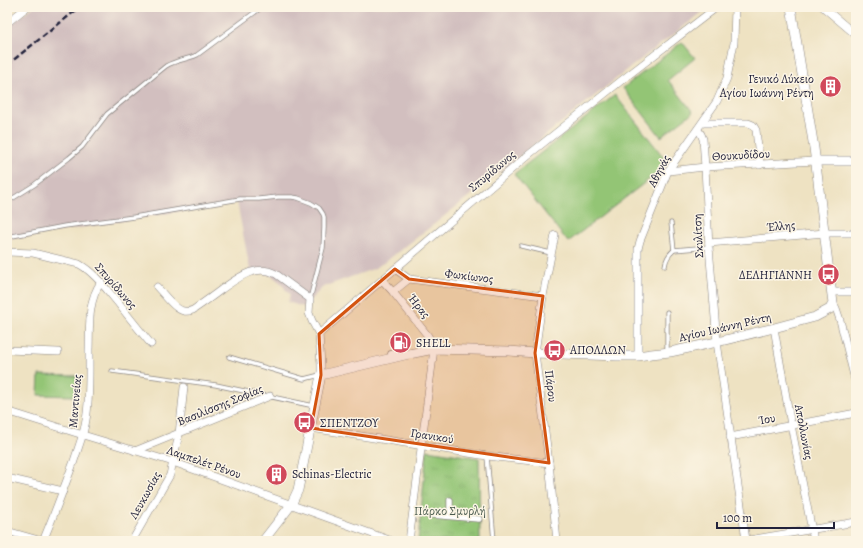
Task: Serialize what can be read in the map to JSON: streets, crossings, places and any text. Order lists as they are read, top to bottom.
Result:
{
  "streets": {
    "street": [
      "Θουκυδίδου",
      "Σπυρίδωνος",
      "Αθηνάς",
      "Έλλης",
      "Σκυλίτση",
      "Φωκίωνος",
      "Ήρας",
      "Αγίου Ιωάννη Ρέντη",
      "Πάρου",
      "Μαντινείας",
      "Βασιλίσσης Σοφίας",
      "Ίου",
      "Απολλωνίας",
      "Γρανικού",
      "Λαμπελέτ Ρένου",
      "Λευκωσίας"
    ]
  },
  "crossings": [
    ["Θουκυδίδου", "Αθηνάς"],
    ["Θουκυδίδου", "Σκυλίτση"],
    ["Σπυρίδωνος", "Φωκίωνος"],
    ["Σπυρίδωνος", "Ήρας"],
    ["Σπυρίδωνος", "Μαντινείας"],
    ["Αθηνάς", "Σκυλίτση"],
    ["Αθηνάς", "Αγίου Ιωάννη Ρέντη"],
    ["Έλλης", "Σκυλίτση"],
    ["Σκυλίτση", "Αγίου Ιωάννη Ρέντη"],
    ["Σκυλίτση", "Ίου"],
    ["Φωκίωνος", "Πάρου"],
    ["Ήρας", "Αγίου Ιωάννη Ρέντη"],
    ["Αγίου Ιωάννη Ρέντη", "Πάρου"],
    ["Αγίου Ιωάννη Ρέντη", "Απολλωνίας"],
    ["Πάρου", "Γρανικού"],
    ["Μαντινείας", "Λαμπελέτ Ρένου"],
    ["Βασιλίσσης Σοφίας", "Λαμπελέτ Ρένου"],
    ["Βασιλίσσης Σοφίας", "Λευκωσίας"],
    ["Ίου", "Απολλωνίας"],
    ["Λαμπελέτ Ρένου", "Λευκωσίας"]
  ],
  "parks": ["Πάρκο Σµυρλή"],
  "places": {
    "building": ["Γενικό Λύκειο Αγίου Ιωάννη Ρέντη", "Schinas-Electric"],
    "bus stop": ["ΔΕΛΗΓΙΑΝΝΗ", "ΑΠΟΛΛΩΝ", "ΣΠΕΝΤΖΟΥ"],
    "fuel station": ["SHELL"]
  },
  "scale_bar": "100 m"
}
